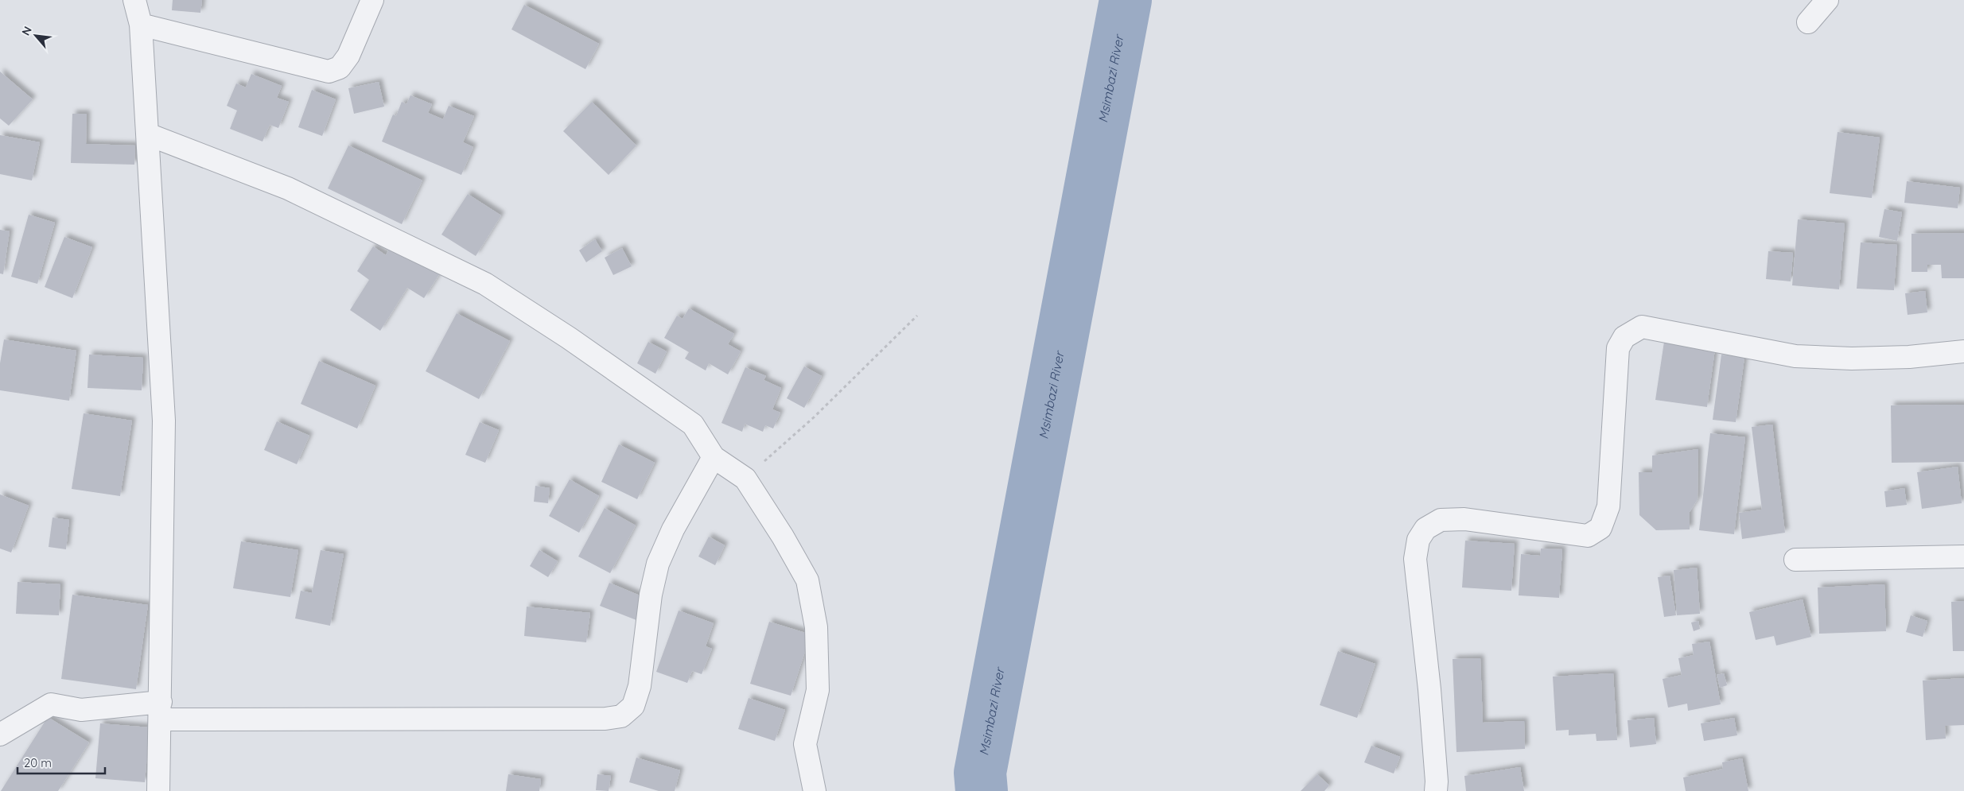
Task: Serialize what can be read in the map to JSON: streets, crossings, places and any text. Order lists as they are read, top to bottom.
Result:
{
  "water": ["Msimbazi River"],
  "scale_bar": "20 m",
  "north": "top left"
}
